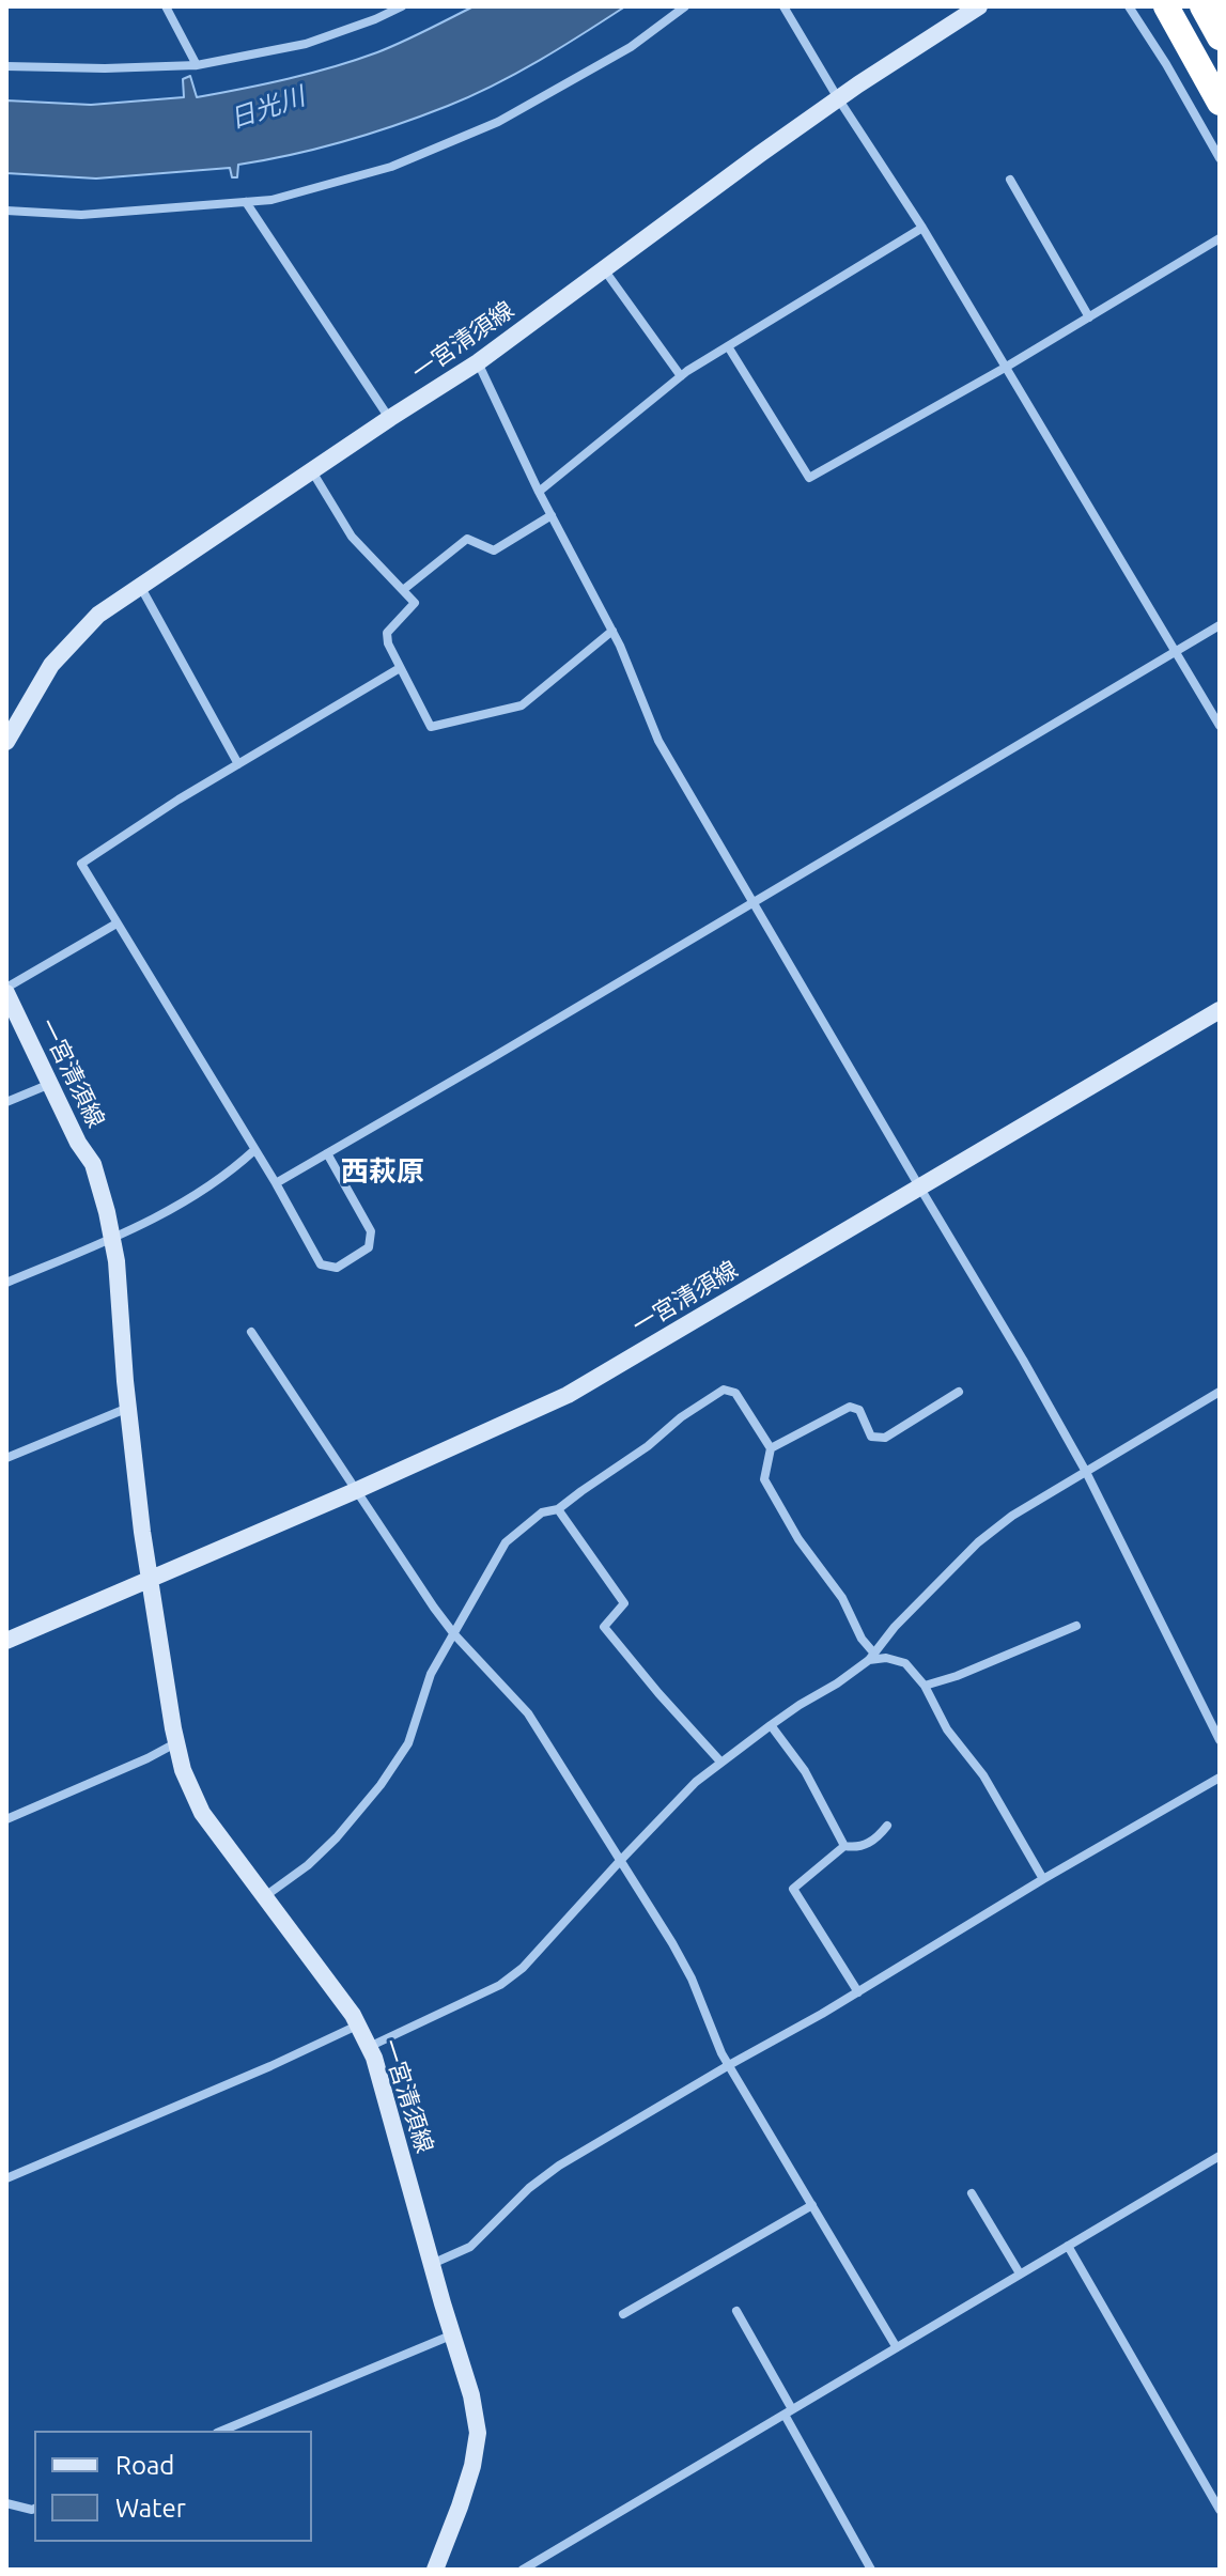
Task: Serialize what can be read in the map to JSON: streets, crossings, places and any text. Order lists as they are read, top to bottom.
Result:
{
  "streets": {
    "main road": ["一宮清須線"]
  },
  "districts": ["西萩原"],
  "water": ["日光川"],
  "legend": ["Road", "Water"]
}
